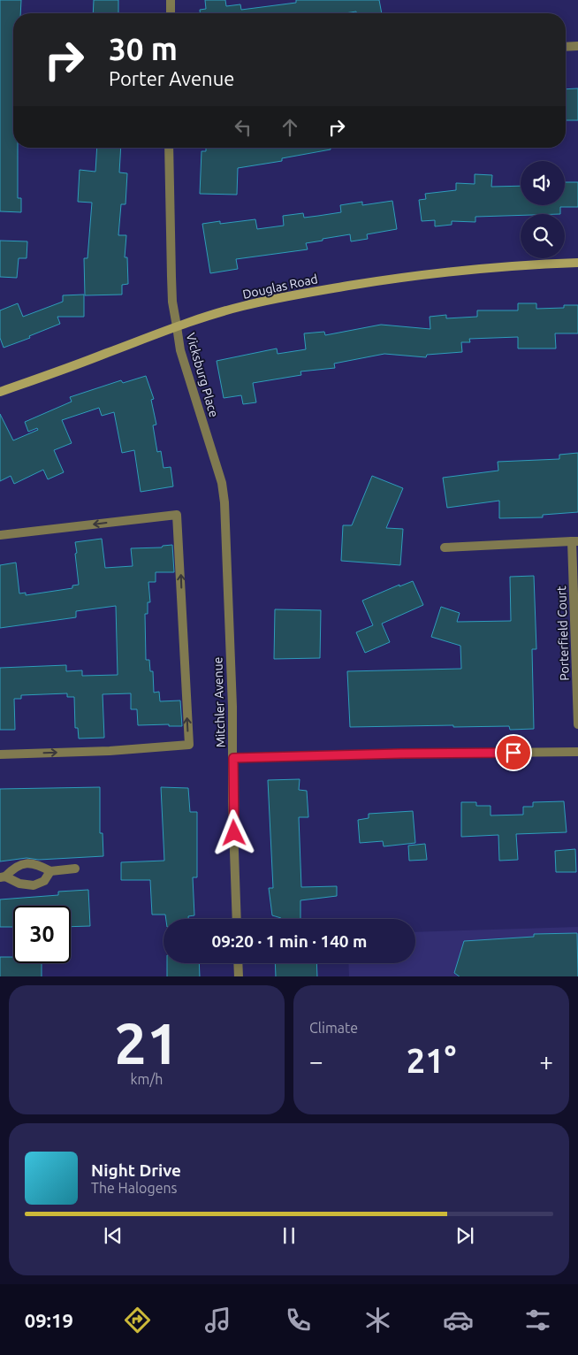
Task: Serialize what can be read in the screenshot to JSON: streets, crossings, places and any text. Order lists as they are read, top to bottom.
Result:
{
  "streets": {
    "street": [
      "Douglas Road",
      "Vicksburg Place",
      "Porterfield Court",
      "Mitchler Avenue"
    ]
  },
  "crossings": [
    ["Douglas Road", "Vicksburg Place"],
    ["Vicksburg Place", "Mitchler Avenue"]
  ],
  "page": {
    "turn": ["30 m", "Porter Avenue"],
    "limit": "30",
    "trip": "09:20 · 1 min · 140 m",
    "tile": [
      ["21", "km/h"],
      "Climate"
    ],
    "heat": ["−", "21°", "+"],
    "song": ["Night Drive", "The Halogens"],
    "tabs": "09:19"
  }
}
